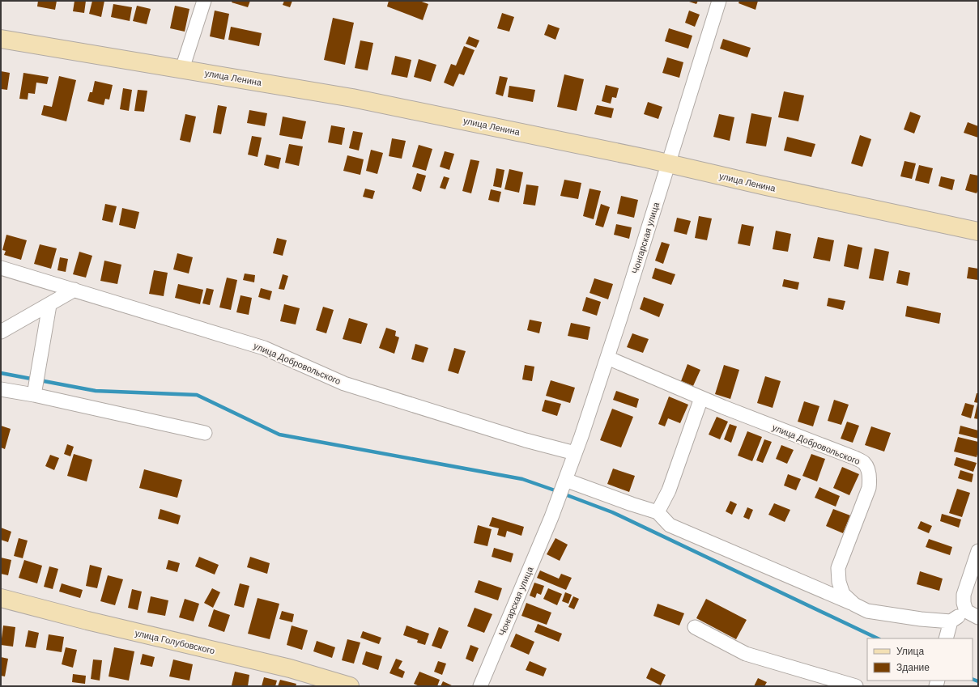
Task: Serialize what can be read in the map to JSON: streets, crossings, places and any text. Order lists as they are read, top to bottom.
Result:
{
  "streets": {
    "street": [
      "улица Ленина",
      "Чонгарская улица",
      "улица Добровольского",
      "улица Голубовского"
    ]
  },
  "crossings": [
    ["улица Ленина", "Чонгарская улица"],
    ["Чонгарская улица", "улица Добровольского"]
  ],
  "legend": ["Улица", "Здание"]
}
